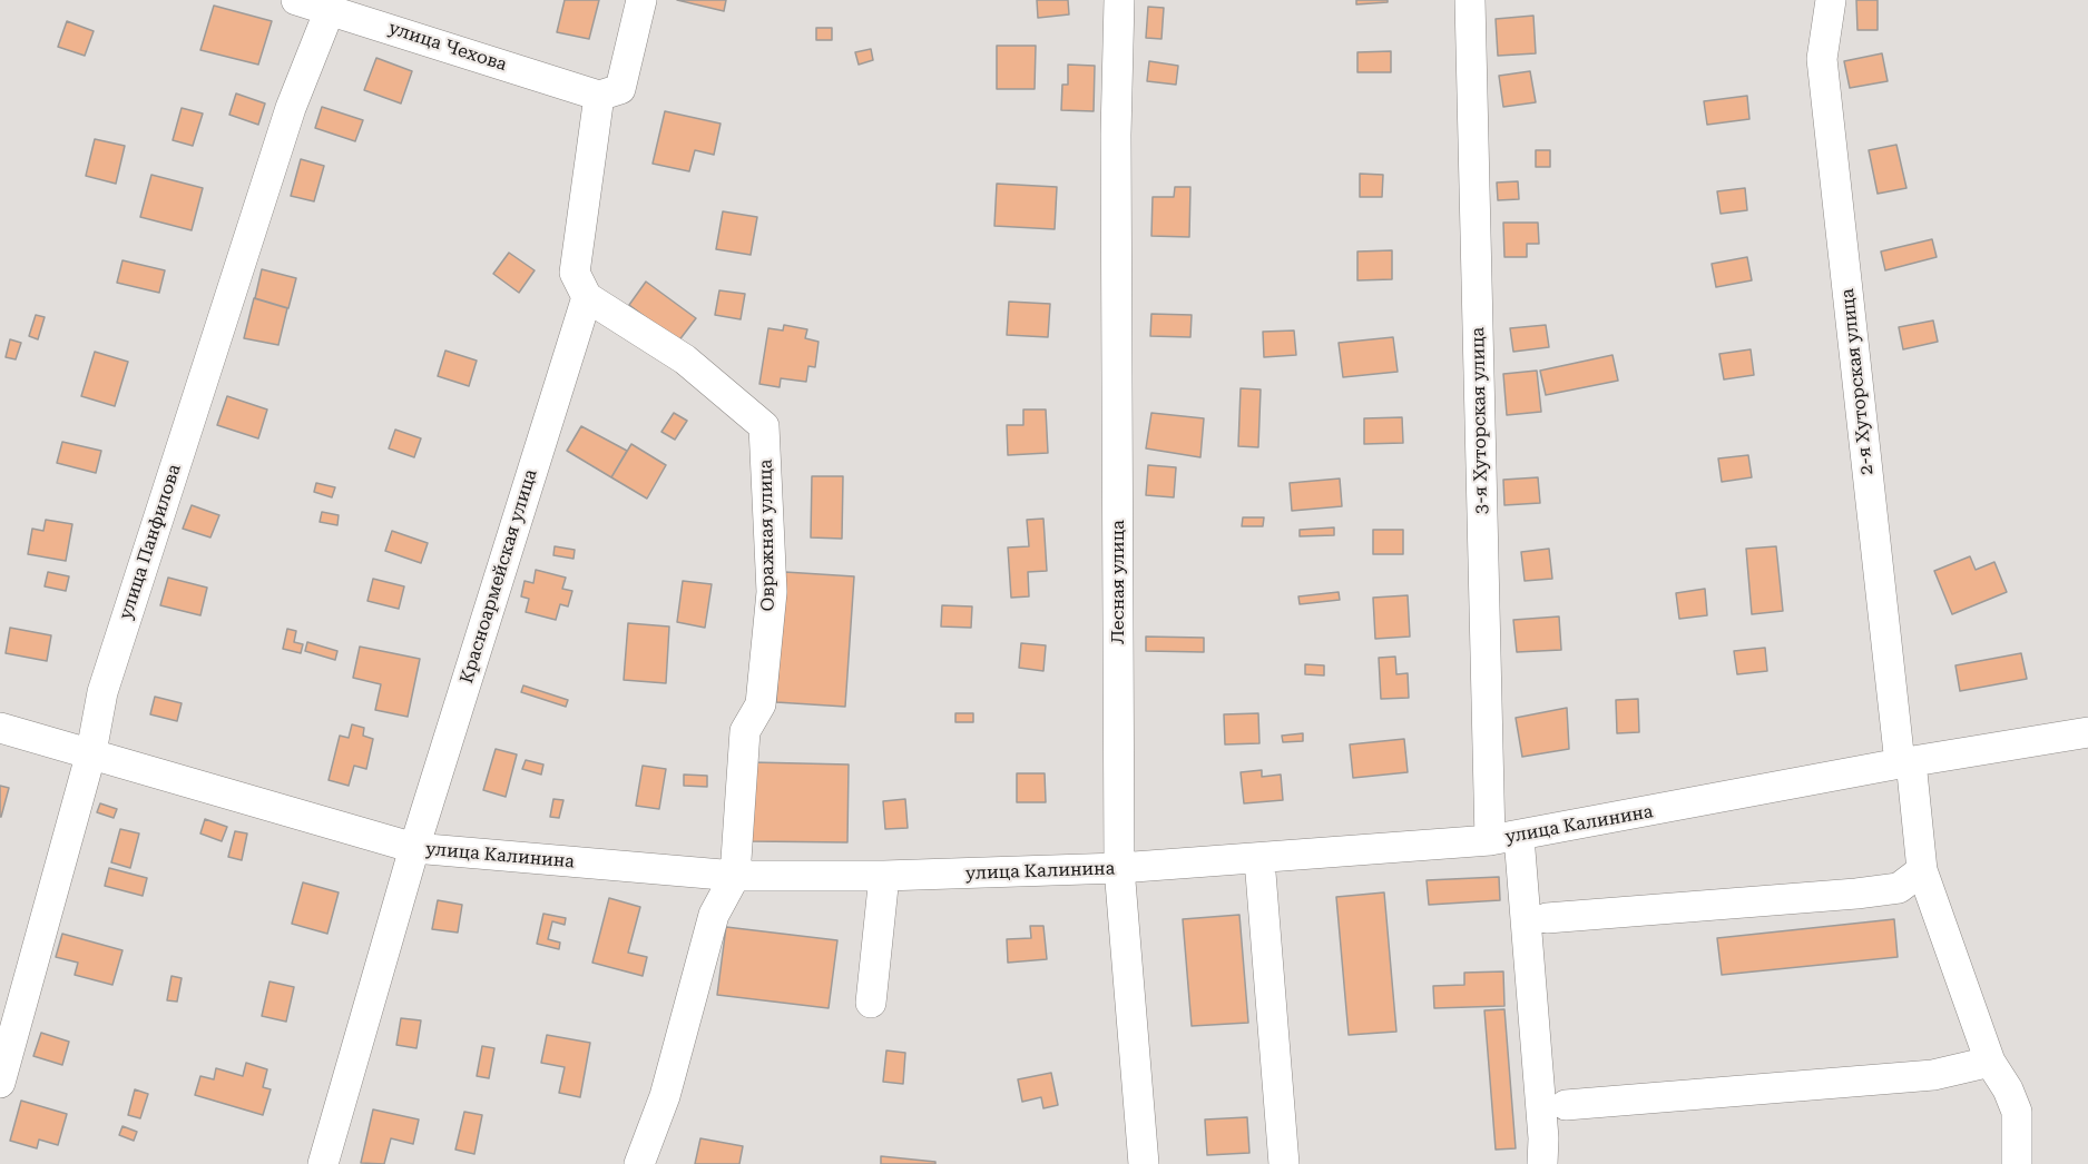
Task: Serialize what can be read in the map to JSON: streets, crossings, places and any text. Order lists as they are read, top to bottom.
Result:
{
  "streets": {
    "street": [
      "улица Чехова",
      "2-я Хуторская улица",
      "3-я Хуторская улица",
      "Овражная улица",
      "улица Панфилова",
      "Красноармейская улица",
      "Лесная улица",
      "улица Калинина"
    ]
  },
  "crossings": [
    ["улица Чехова", "улица Панфилова"],
    ["2-я Хуторская улица", "улица Калинина"],
    ["3-я Хуторская улица", "улица Калинина"],
    ["Овражная улица", "Красноармейская улица"],
    ["Овражная улица", "улица Калинина"],
    ["улица Панфилова", "улица Калинина"],
    ["Красноармейская улица", "улица Калинина"],
    ["Лесная улица", "улица Калинина"]
  ]
}
